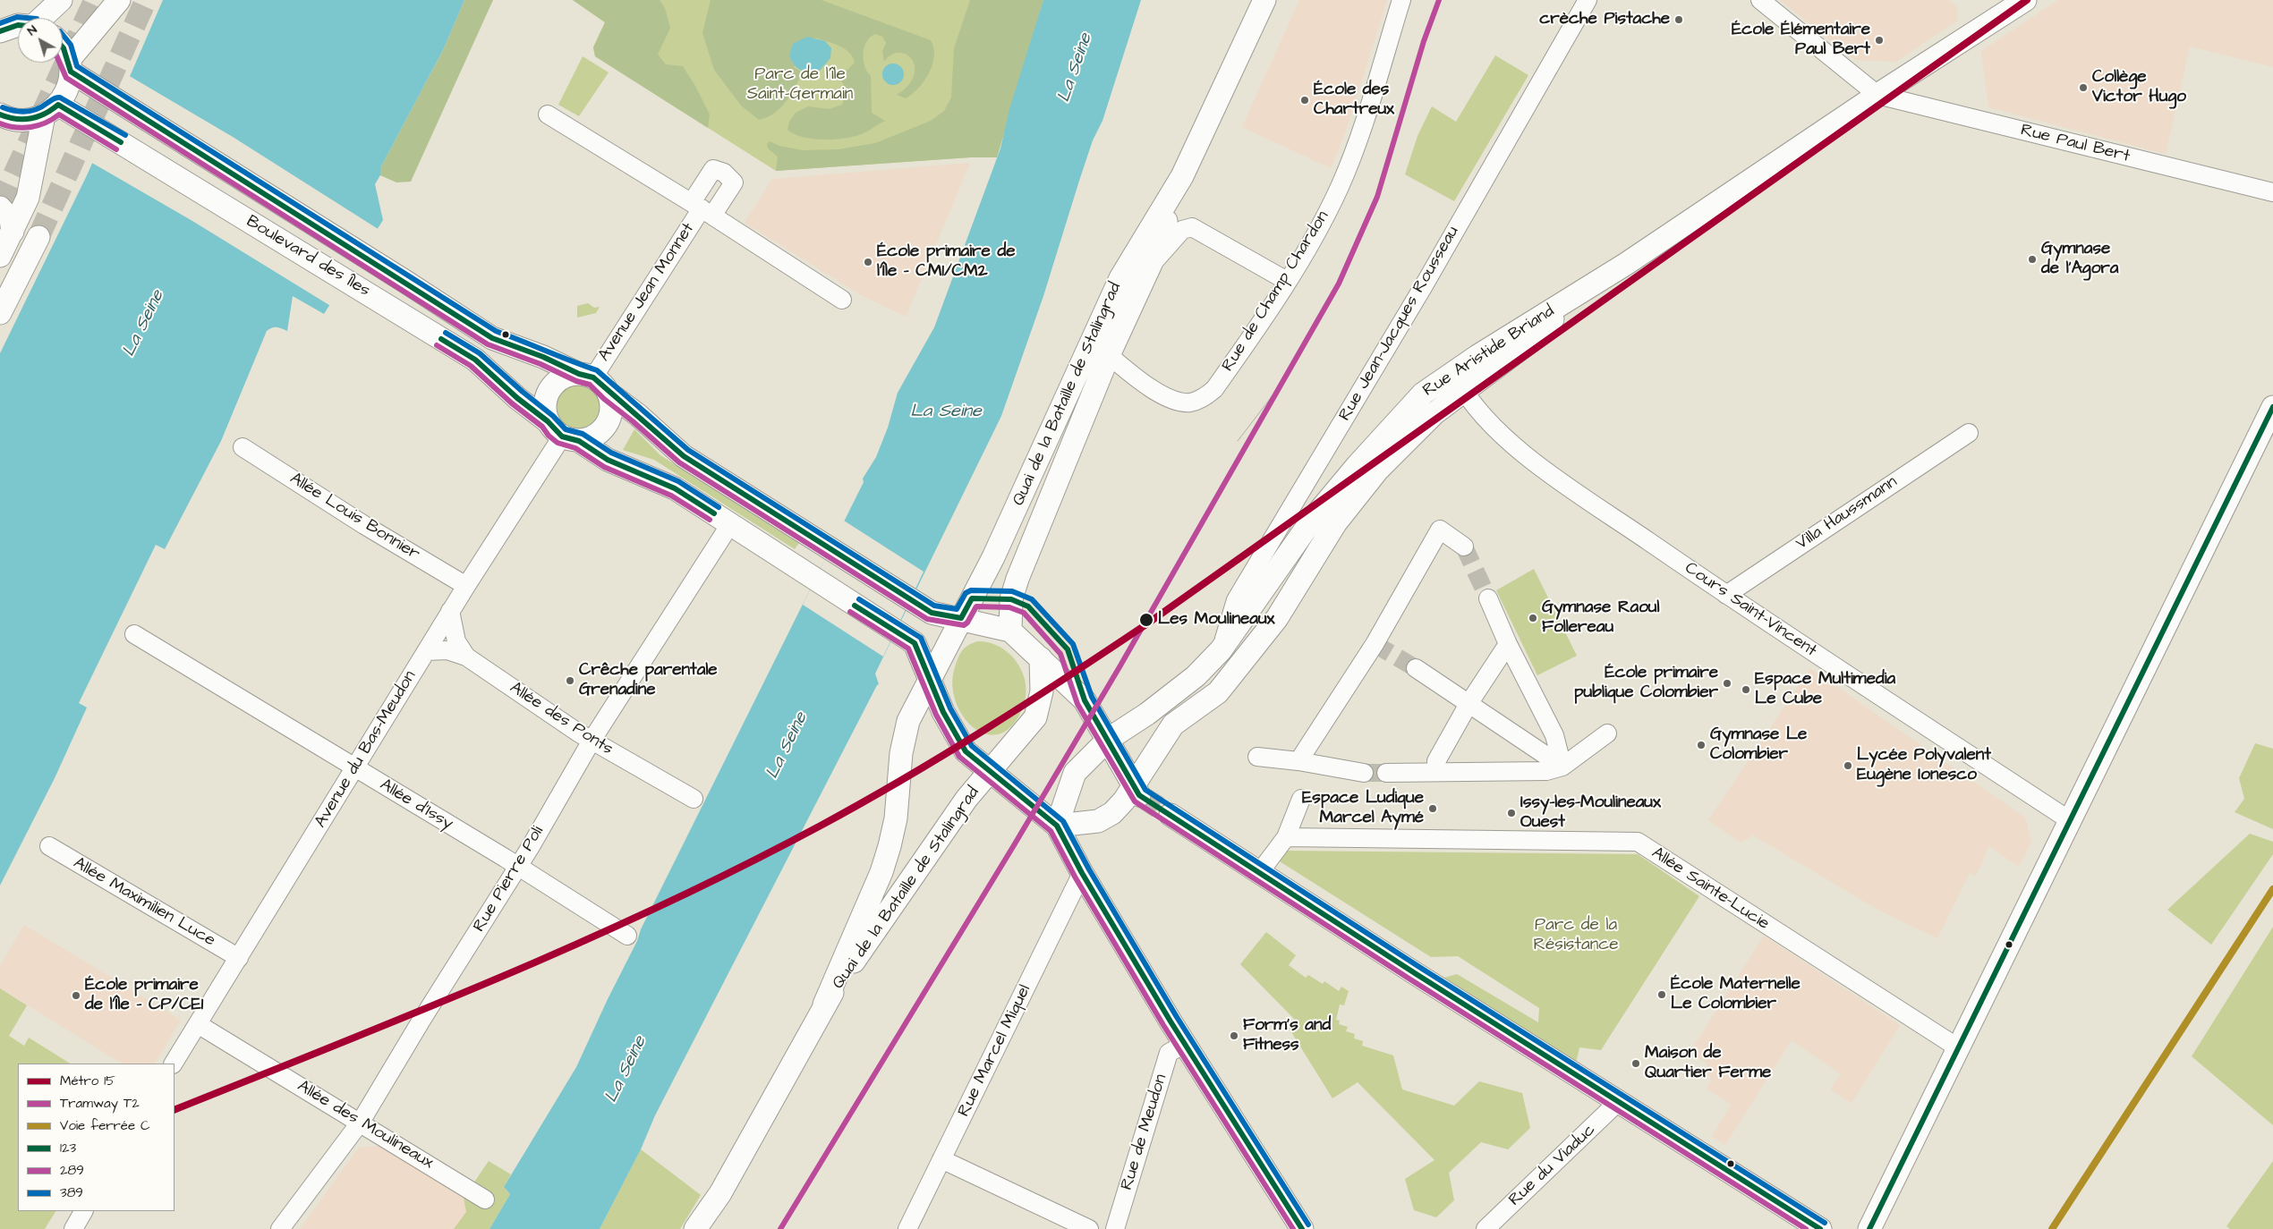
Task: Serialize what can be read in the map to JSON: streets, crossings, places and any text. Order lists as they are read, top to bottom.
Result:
{
  "streets": {
    "main road": ["Boulevard des Îles", "Rue Aristide Briand", "Quai de la Bataille de Stalingrad"],
    "street": [
      "Rue Paul Bert",
      "Rue de Champ Chardon",
      "Avenue Jean Monnet",
      "Rue Jean-Jacques Rousseau",
      "Villa Haussmann",
      "Allée Louis Bonnier",
      "Cours Saint-Vincent",
      "Allée des Ponts",
      "Avenue du Bas-Meudon",
      "Allée d'Issy",
      "Rue Pierre Poli",
      "Allée Sainte-Lucie",
      "Allée Maximilien Luce",
      "Rue Marcel Miquel",
      "Allée des Moulineaux",
      "Rue de Meudon",
      "Rue du Viaduc"
    ]
  },
  "crossings": [
    ["Rue Paul Bert", "Rue Aristide Briand"],
    ["Boulevard des Îles", "Avenue Jean Monnet"],
    ["Boulevard des Îles", "Quai de la Bataille de Stalingrad"],
    ["Boulevard des Îles", "Avenue du Bas-Meudon"],
    ["Boulevard des Îles", "Rue Pierre Poli"],
    ["Rue de Champ Chardon", "Quai de la Bataille de Stalingrad"],
    ["Avenue Jean Monnet", "Avenue du Bas-Meudon"],
    ["Rue Jean-Jacques Rousseau", "Rue Aristide Briand"],
    ["Rue Aristide Briand", "Cours Saint-Vincent"],
    ["Villa Haussmann", "Cours Saint-Vincent"],
    ["Allée Louis Bonnier", "Avenue du Bas-Meudon"],
    ["Allée des Ponts", "Avenue du Bas-Meudon"],
    ["Allée des Ponts", "Rue Pierre Poli"],
    ["Avenue du Bas-Meudon", "Allée d'Issy"],
    ["Avenue du Bas-Meudon", "Allée Maximilien Luce"],
    ["Avenue du Bas-Meudon", "Allée des Moulineaux"],
    ["Allée d'Issy", "Rue Pierre Poli"],
    ["Rue Pierre Poli", "Allée des Moulineaux"]
  ],
  "water": ["La Seine"],
  "parks": ["Parc de l'île Saint-Germain", "Parc de la Résistance"],
  "places": [
    "crèche Pistache",
    "École Élémentaire Paul Bert",
    "Collège Victor Hugo",
    "École des Chartreux",
    "Gymnase de l'Agora",
    "École primaire de l'Île - CM1/CM2",
    "Gymnase Raoul Follereau",
    "Les Moulineaux",
    "Crêche parentale Grenadine",
    "École primaire publique Colombier",
    "Espace Multimedia Le Cube",
    "Gymnase Le Colombier",
    "Lycée Polyvalent Eugène Ionesco",
    "Espace Ludique Marcel Aymé",
    "Issy-les-Moulineaux Ouest",
    "École Maternelle Le Colombier",
    "École primaire de l'Île - CP/CE1",
    "Form's and Fitness",
    "Maison de Quartier Ferme"
  ],
  "lines": [
    "metro line 15",
    "tram line T2",
    "transit line 389",
    "transit line 123",
    "transit line 289",
    "rail line C"
  ],
  "legend": [
    "Métro 15",
    "Tramway T2",
    "Voie ferrée C",
    "123",
    "289",
    "389"
  ],
  "north": "top left"
}
